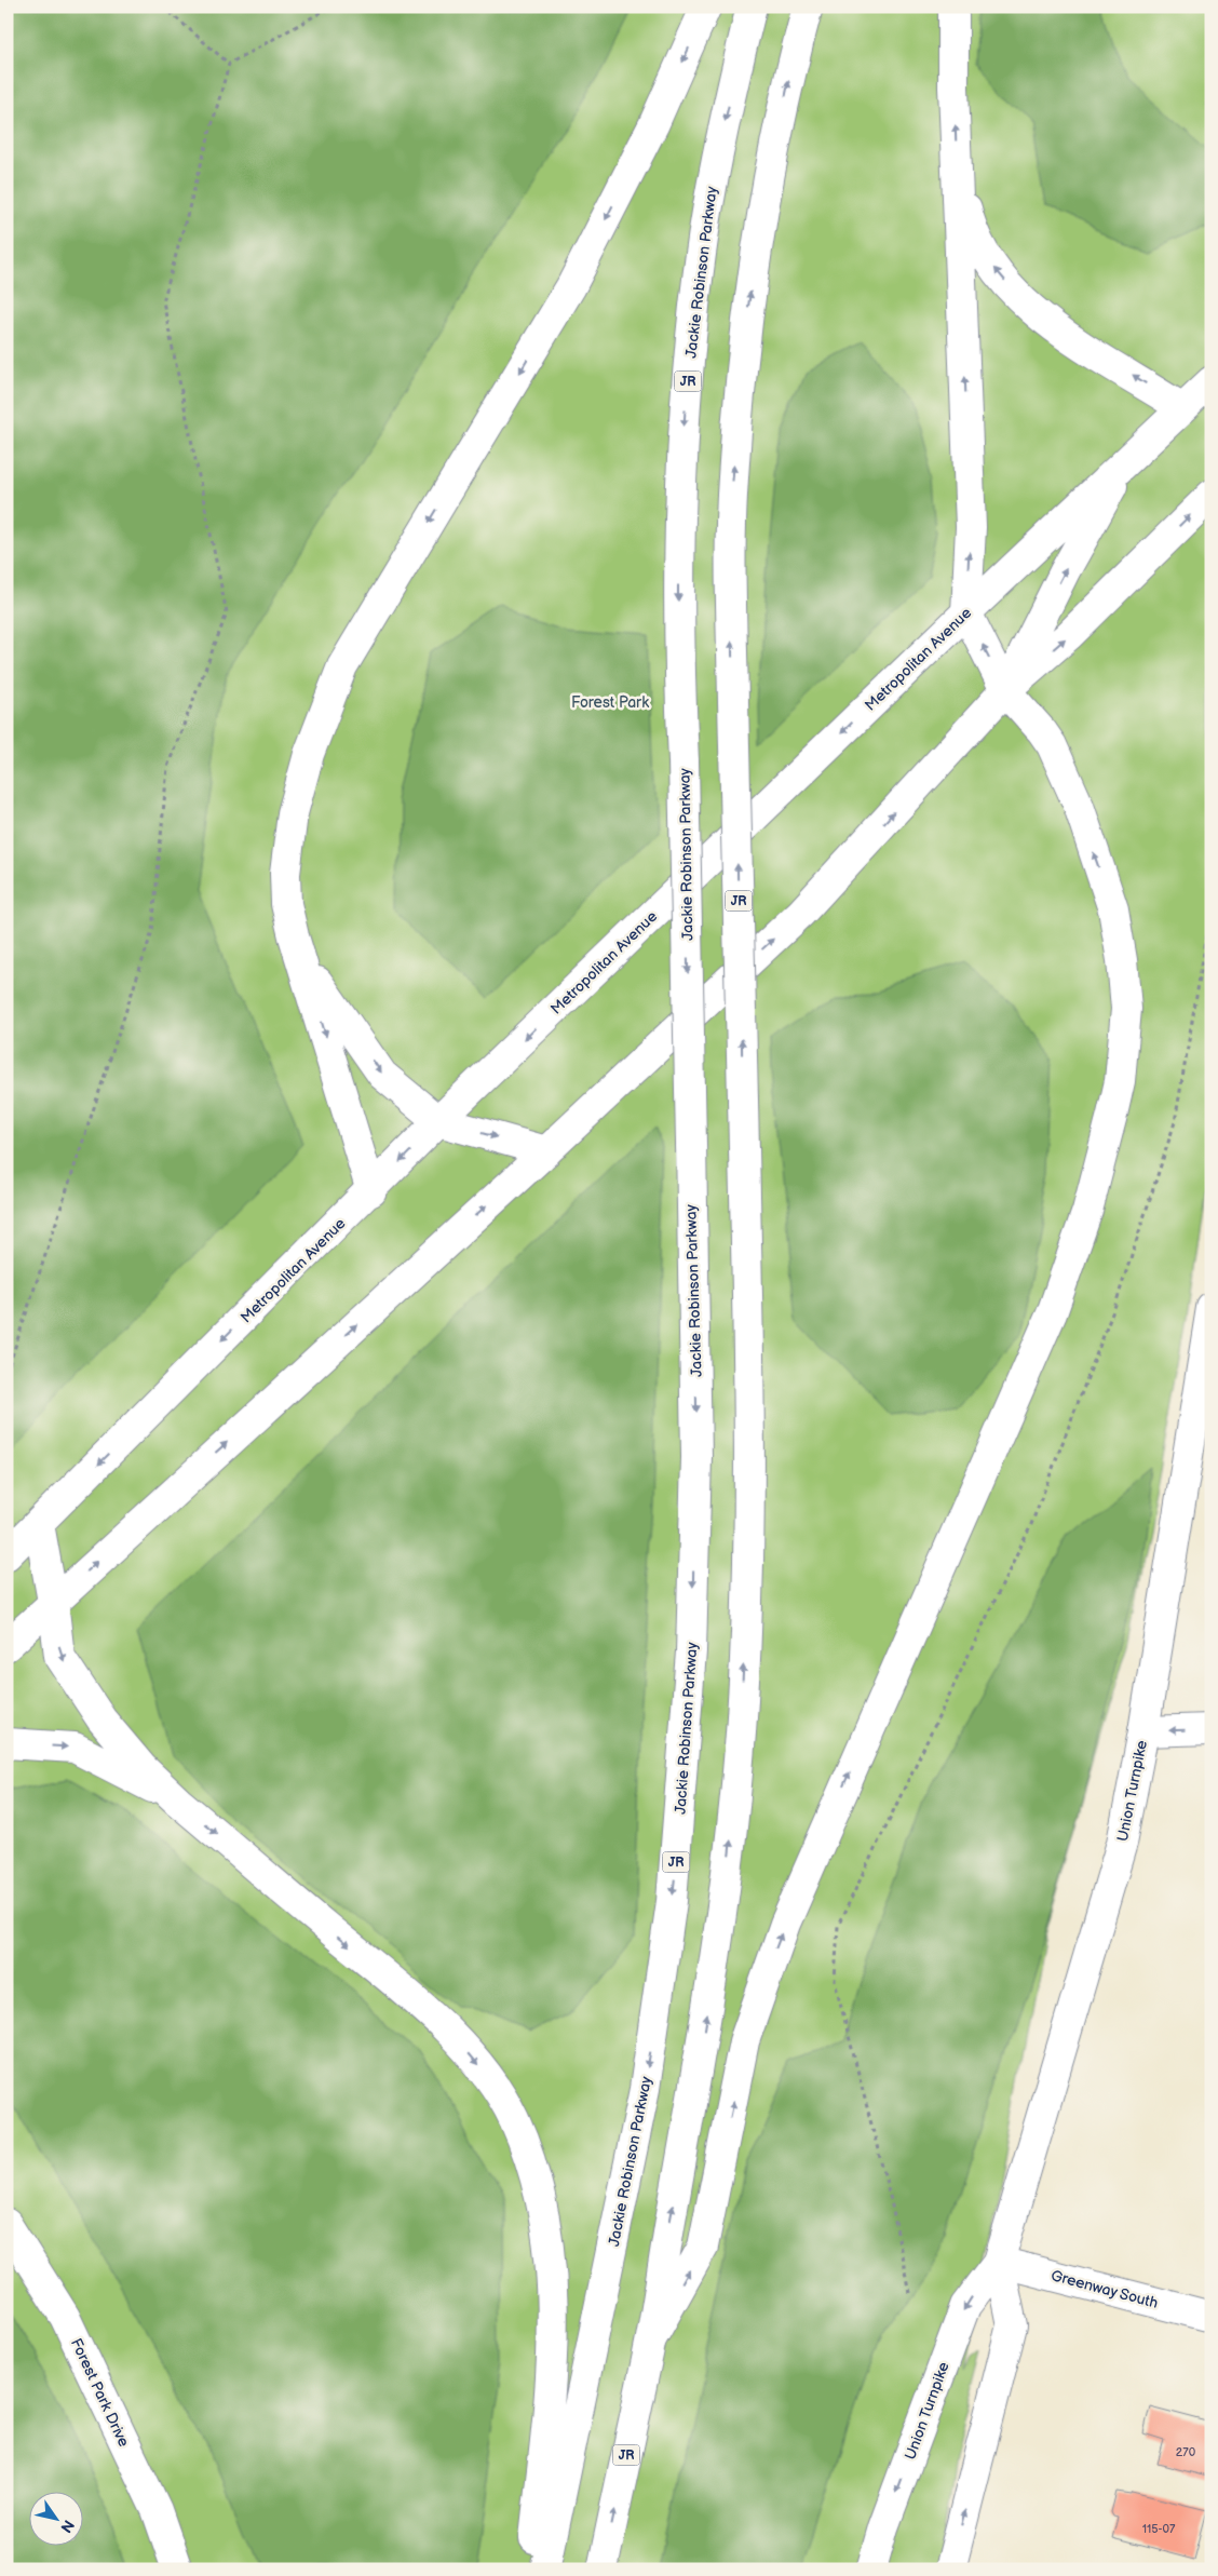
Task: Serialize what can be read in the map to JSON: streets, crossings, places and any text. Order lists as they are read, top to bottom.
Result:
{
  "streets": {
    "main road": [
      "Jackie Robinson Parkway",
      "JR",
      "Metropolitan Avenue",
      "Union Turnpike",
      "Greenway South",
      "Forest Park Drive"
    ]
  },
  "crossings": [
    ["Union Turnpike", "Greenway South"]
  ],
  "parks": ["Forest Park"],
  "house_numbers": ["270", "115-07"],
  "north": "bottom right"
}
